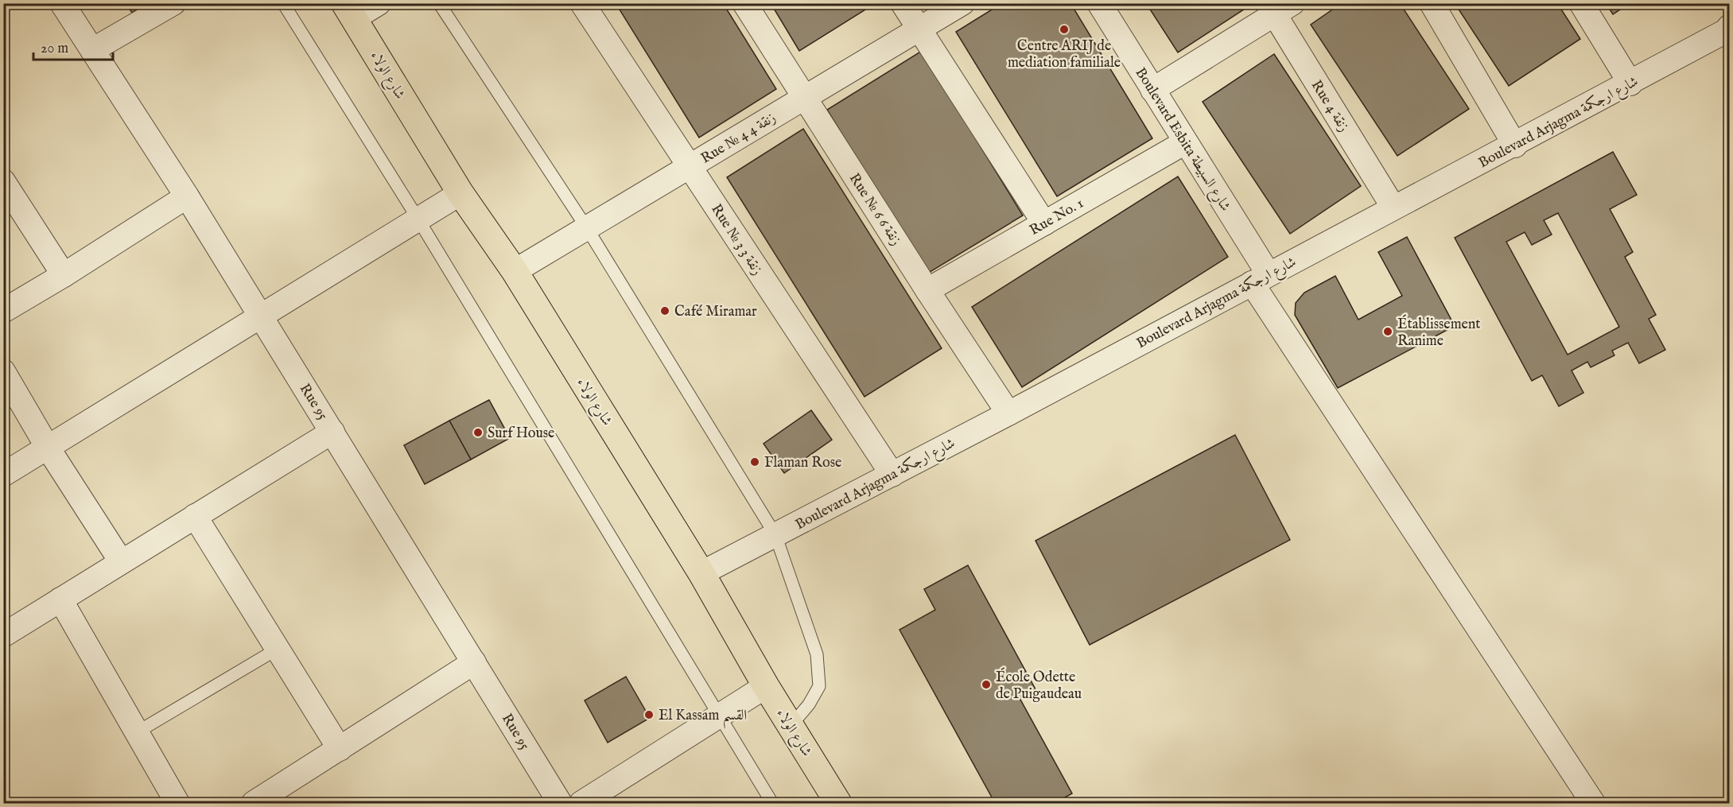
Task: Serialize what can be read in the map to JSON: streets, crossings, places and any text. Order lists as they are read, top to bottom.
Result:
{
  "streets": {
    "main road": ["شارع الولاء"],
    "street": [
      "Rue 4 زنقة",
      "Boulevard Arjagma شارع ارجكمة",
      "Rue № 4 زنقة 4",
      "Boulevard Esbita شارع السبيطة",
      "Rue № 6 زنقة 6",
      "Rue No. 1",
      "Rue № 3 زنقة 3",
      "Rue 95"
    ]
  },
  "crossings": [
    ["شارع الولاء", "Boulevard Arjagma شارع ارجكمة"],
    ["شارع الولاء", "Rue № 4 زنقة 4"],
    ["Rue 4 زنقة", "Boulevard Arjagma شارع ارجكمة"],
    ["Boulevard Arjagma شارع ارجكمة", "Boulevard Esbita شارع السبيطة"],
    ["Boulevard Arjagma شارع ارجكمة", "Rue № 6 زنقة 6"],
    ["Boulevard Arjagma شارع ارجكمة", "Rue № 3 زنقة 3"],
    ["Rue № 4 زنقة 4", "Rue № 6 زنقة 6"],
    ["Rue № 4 زنقة 4", "Rue № 3 زنقة 3"],
    ["Boulevard Esbita شارع السبيطة", "Rue No. 1"],
    ["Rue № 6 زنقة 6", "Rue No. 1"]
  ],
  "places": [
    "Centre ARIJ de mediation familiale",
    "Café Miramar",
    "Établissement Ranime",
    "Surf House",
    "Flaman Rose",
    "École Odette de Puigaudeau",
    "El Kassam القسم"
  ],
  "scale_bar": "20 m"
}
